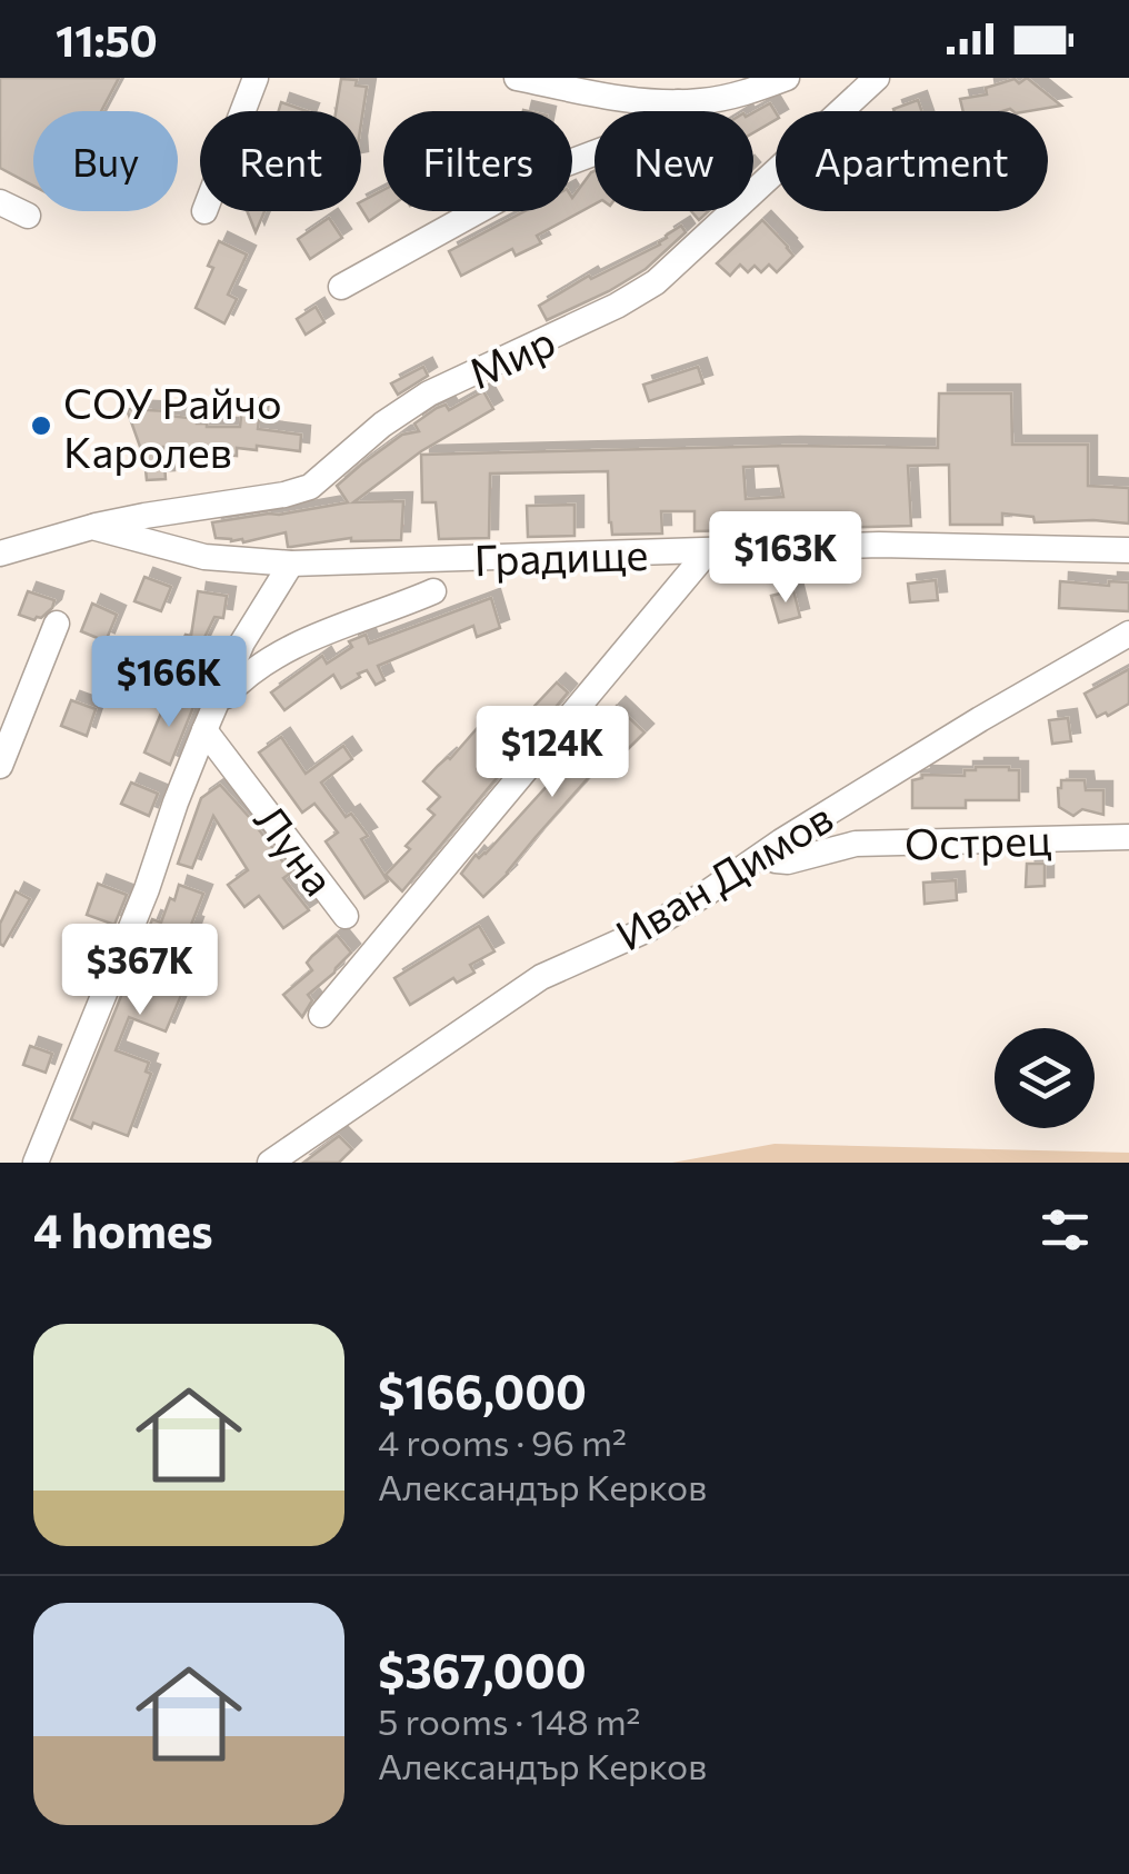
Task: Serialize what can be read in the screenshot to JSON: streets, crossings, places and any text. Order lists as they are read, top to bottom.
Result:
{
  "streets": {
    "street": [
      "Мир",
      "Градище",
      "Острец",
      "Луна",
      "Иван Димов"
    ]
  },
  "crossings": [
    ["Мир", "Градище"],
    ["Острец", "Иван Димов"]
  ],
  "places": ["СОУ Райчо Каролев"],
  "page": {
    "status": "11:50",
    "chip": [
      "Buy",
      "Rent",
      "Filters",
      "New",
      "Apartment"
    ],
    "price": [
      "$163K",
      "$166K",
      "$124K",
      "$367K"
    ],
    "heading": "4 homes",
    "list": [
      {
        "name": "$166,000",
        "note": "4 rooms · 96 m² · Александър Керков"
      },
      {
        "name": "$367,000",
        "note": "5 rooms · 148 m² · Александър Керков"
      }
    ]
  }
}
